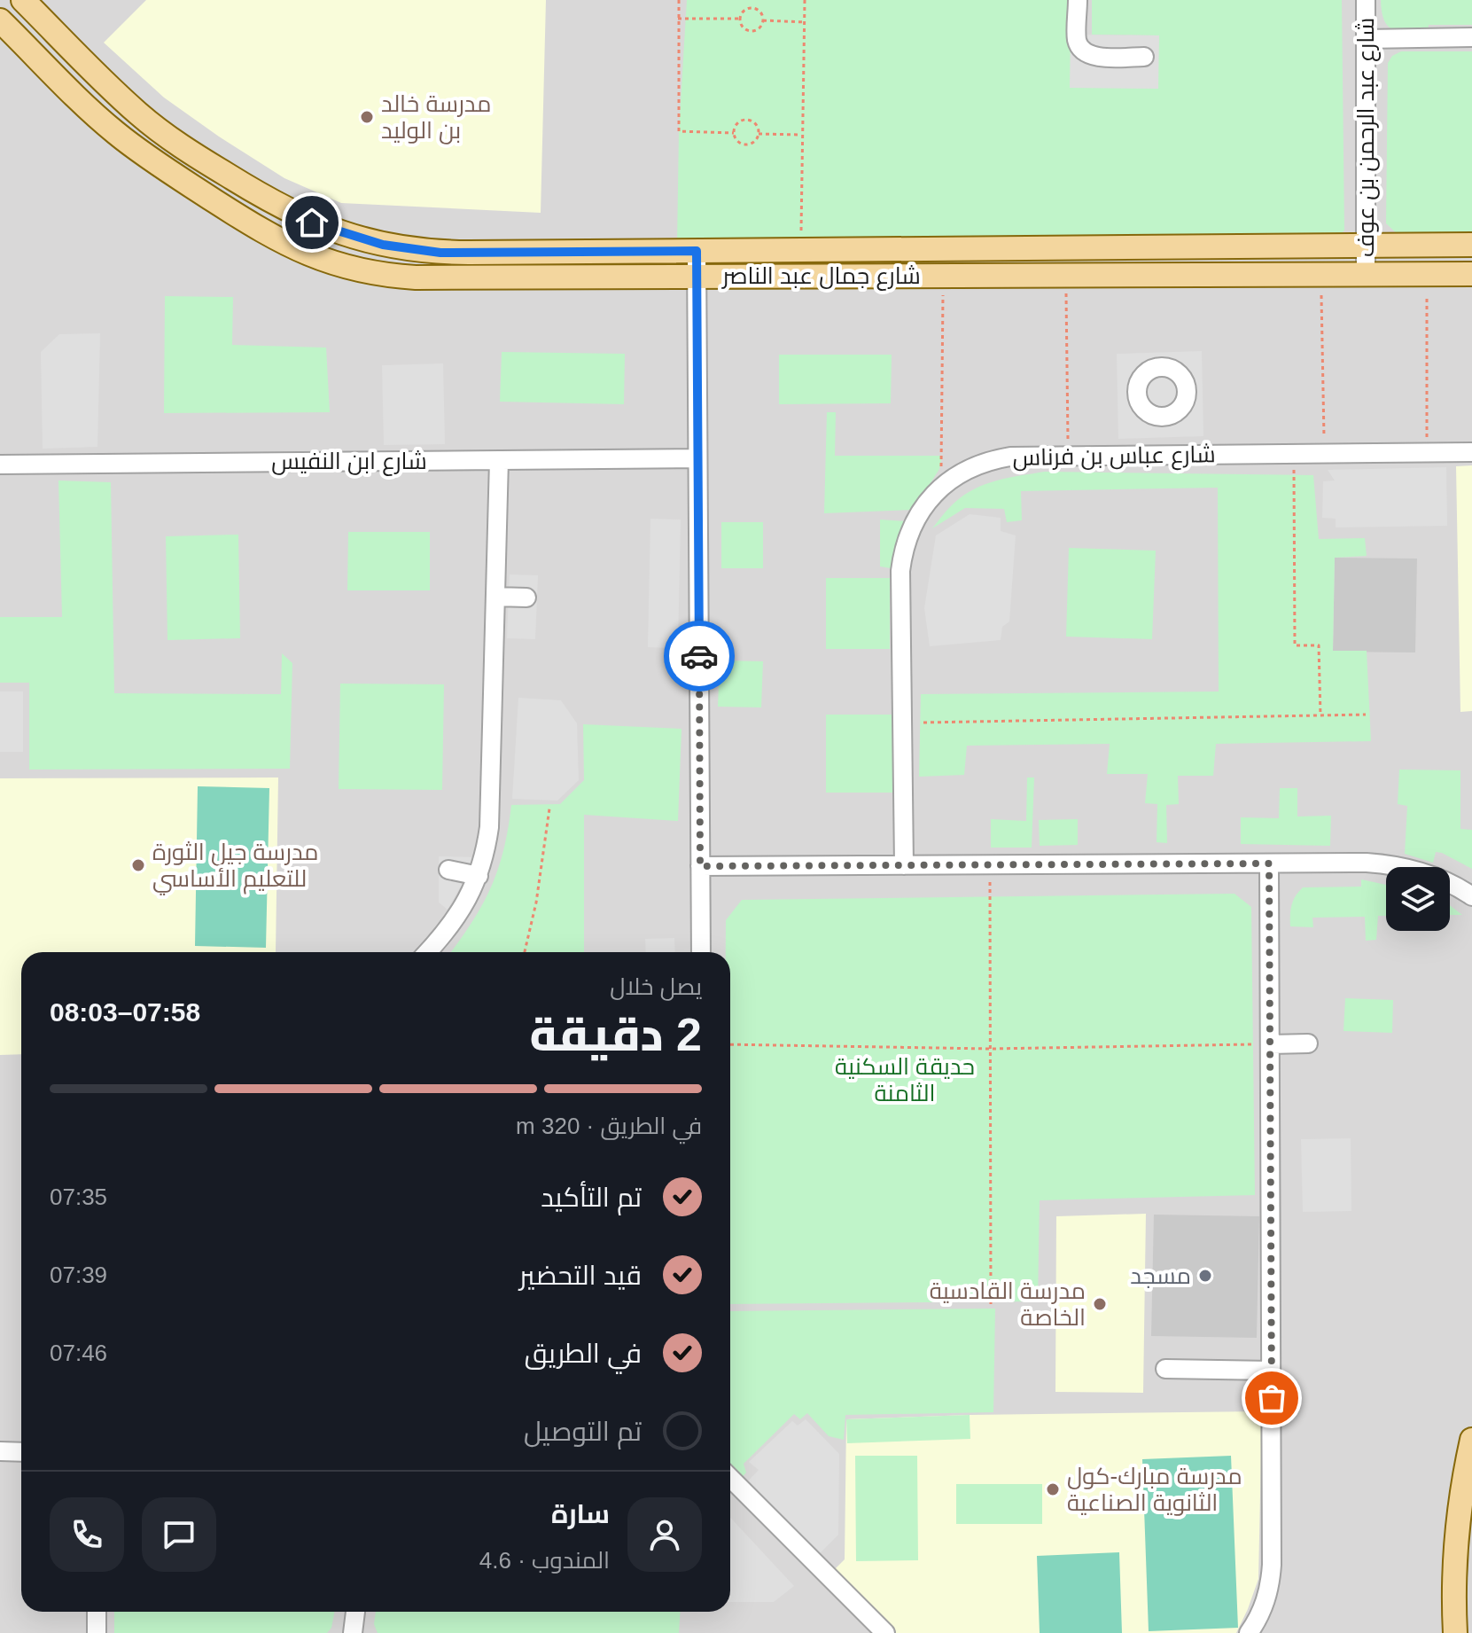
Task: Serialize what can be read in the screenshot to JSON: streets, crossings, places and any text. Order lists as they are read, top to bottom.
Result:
{
  "streets": {
    "main road": ["شارع جمال عبد الناصر"],
    "street": ["شارع عبد الرحمن بن عوف", "شارع عباس بن فرناس", "شارع ابن النفيس"]
  },
  "crossings": [
    ["شارع عبد الرحمن بن عوف", "شارع جمال عبد الناصر"]
  ],
  "parks": ["حديقة السكنية الثامنة"],
  "places": [
    "مدرسة خالد بن الوليد",
    "مدرسة جيل الثورة للتعليم الأساسي",
    "مسجد",
    "مدرسة القادسية الخاصة",
    "مدرسة مبارك-كول الثانوية الصناعية"
  ],
  "page": {
    "heading": ["2 دقيقة", "يصل خلال", "07:58–08:03"],
    "panel": ["سارة", "المندوب · 4.6"],
    "bar": "في الطريق · 320 m",
    "list": [
      ["تم التأكيد", "07:35"],
      ["قيد التحضير", "07:39"],
      ["في الطريق", "07:46"],
      "تم التوصيل"
    ]
  }
}
